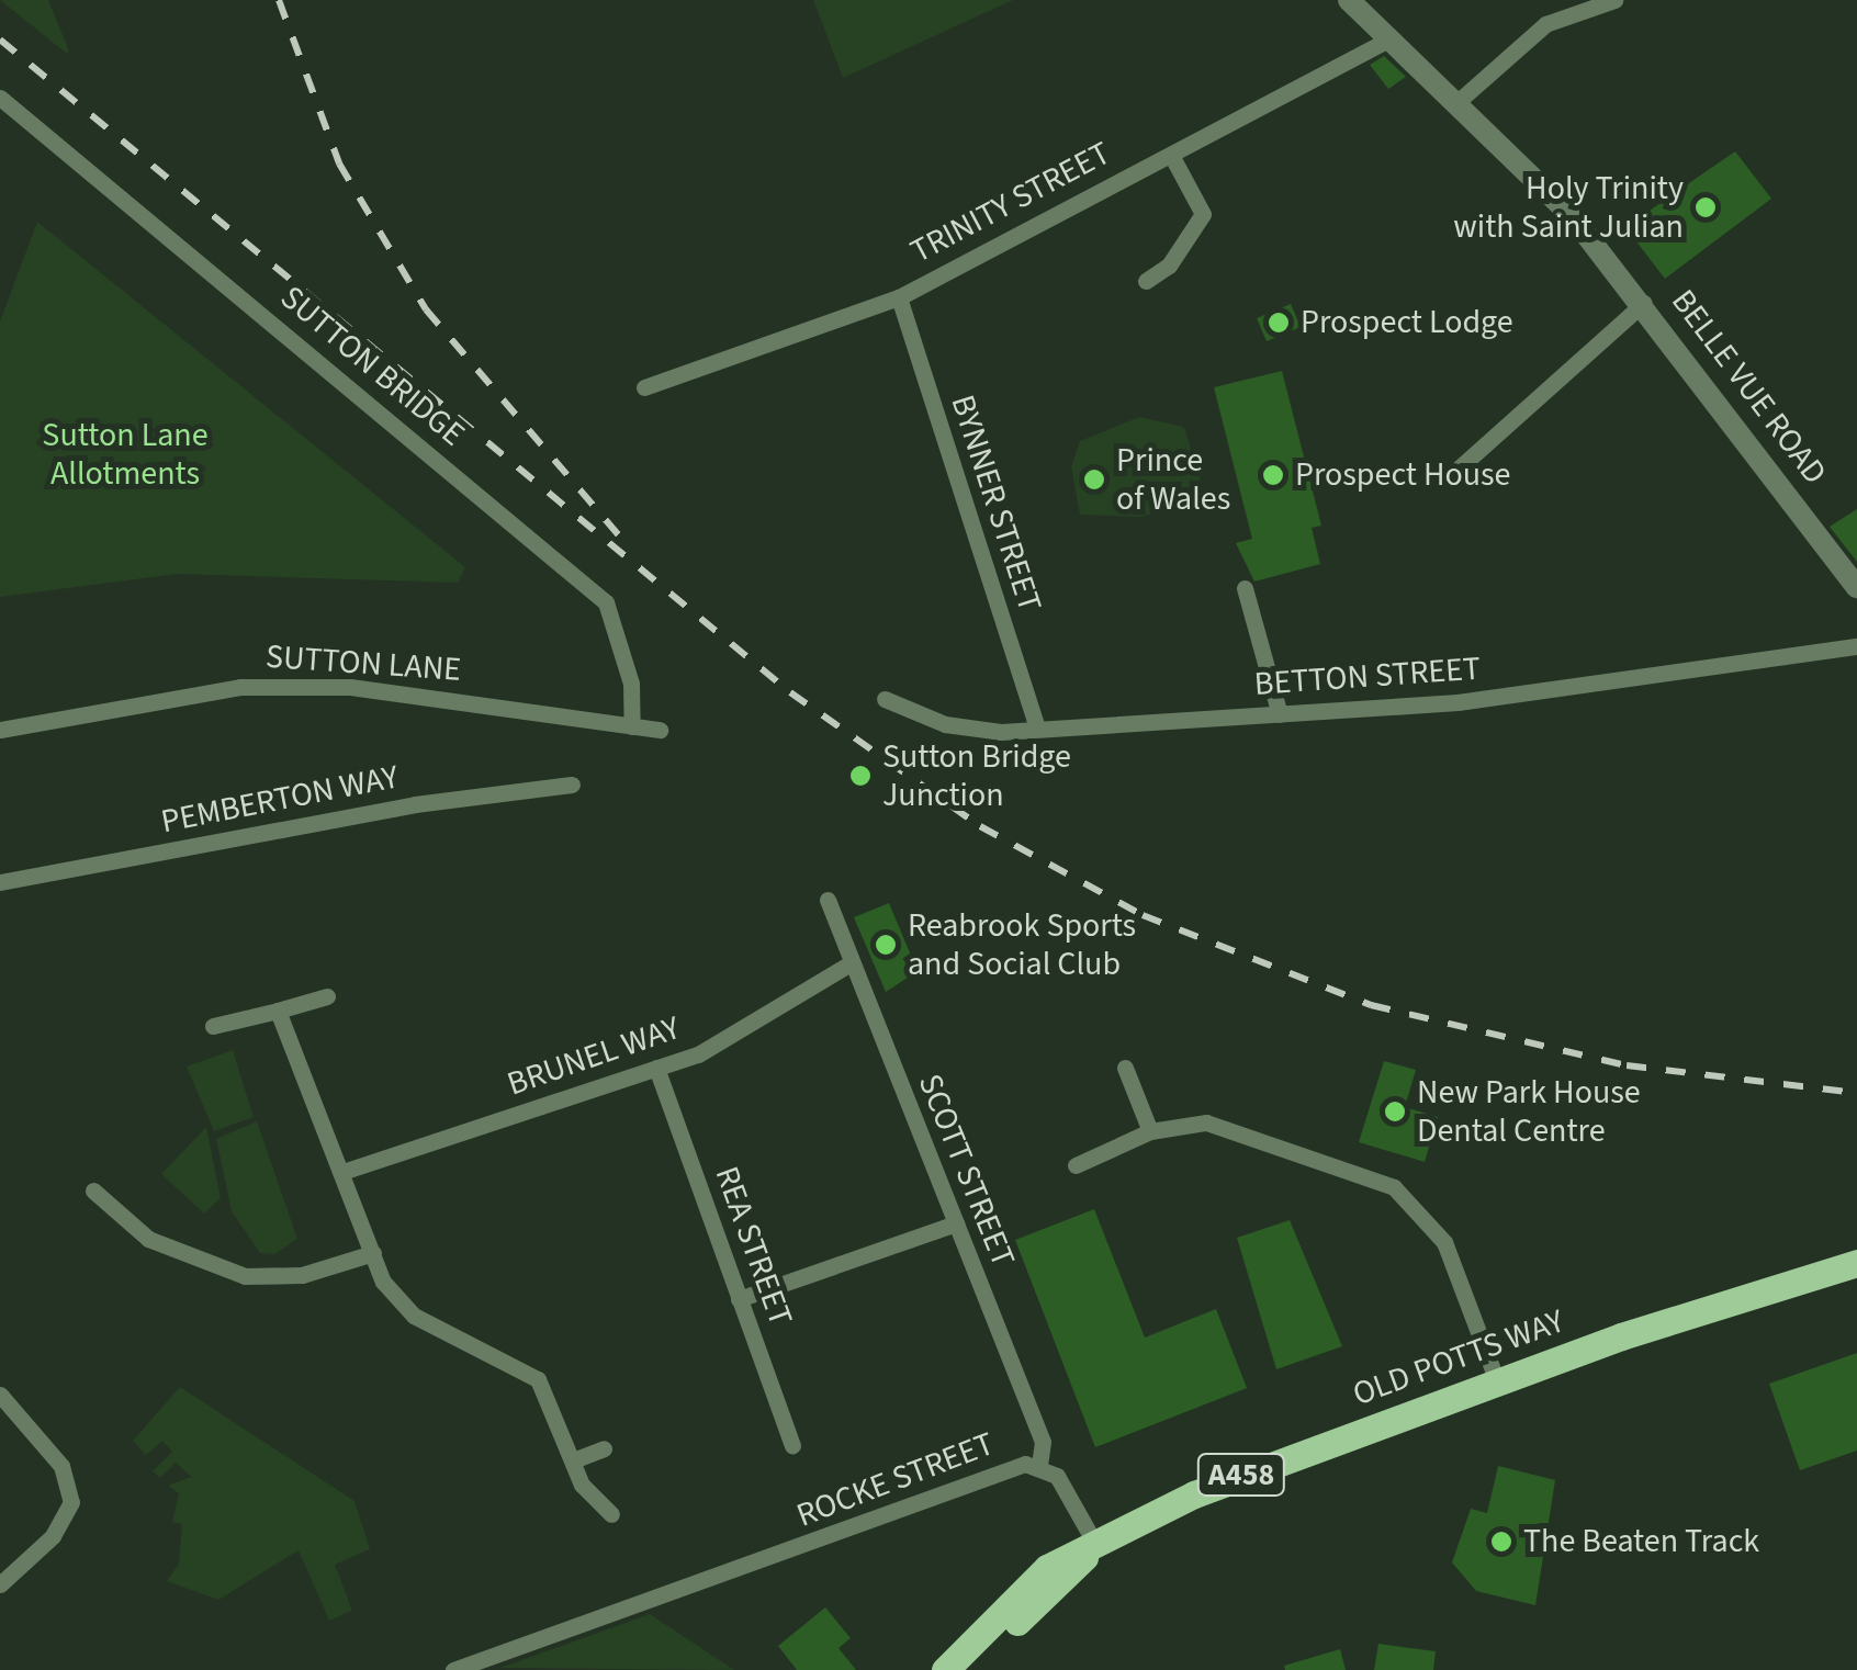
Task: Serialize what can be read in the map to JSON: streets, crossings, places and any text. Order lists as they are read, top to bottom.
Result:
{
  "streets": {
    "main road": ["OLD POTTS WAY", "A458"],
    "street": [
      "TRINITY STREET",
      "SUTTON BRIDGE",
      "BELLE VUE ROAD",
      "BYNNER STREET",
      "SUTTON LANE",
      "BETTON STREET",
      "PEMBERTON WAY",
      "BRUNEL WAY",
      "SCOTT STREET",
      "REA STREET",
      "ROCKE STREET"
    ]
  },
  "crossings": [
    ["TRINITY STREET", "BELLE VUE ROAD"],
    ["TRINITY STREET", "BYNNER STREET"],
    ["SUTTON BRIDGE", "SUTTON LANE"],
    ["BYNNER STREET", "BETTON STREET"],
    ["BRUNEL WAY", "SCOTT STREET"],
    ["BRUNEL WAY", "REA STREET"],
    ["SCOTT STREET", "ROCKE STREET"],
    ["OLD POTTS WAY", "ROCKE STREET"]
  ],
  "parks": ["Sutton Lane Allotments"],
  "places": [
    "Holy Trinity with Saint Julian",
    "Prospect Lodge",
    "Prospect House",
    "Prince of Wales",
    "Sutton Bridge Junction",
    "Reabrook Sports and Social Club",
    "New Park House Dental Centre",
    "The Beaten Track"
  ]
}
